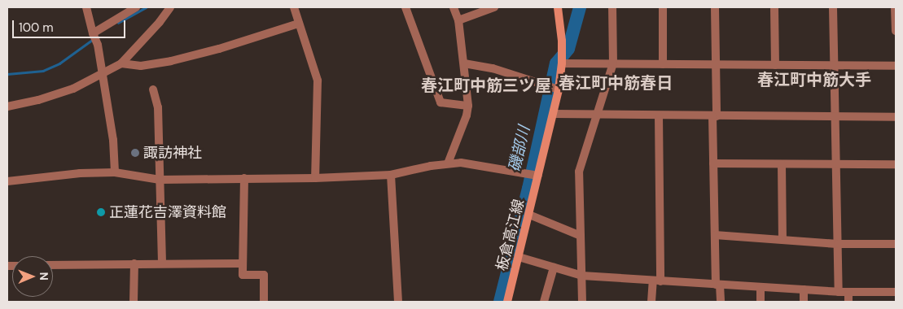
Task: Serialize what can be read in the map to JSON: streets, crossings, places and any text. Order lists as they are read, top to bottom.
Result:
{
  "streets": {
    "main road": ["板倉高江線"]
  },
  "districts": ["春江町中筋大手", "春江町中筋春日", "春江町中筋三ツ屋"],
  "water": ["磯部川"],
  "places": ["諏訪神社", "正蓮花吉澤資料館"],
  "scale_bar": "100 m",
  "north": "right"
}
